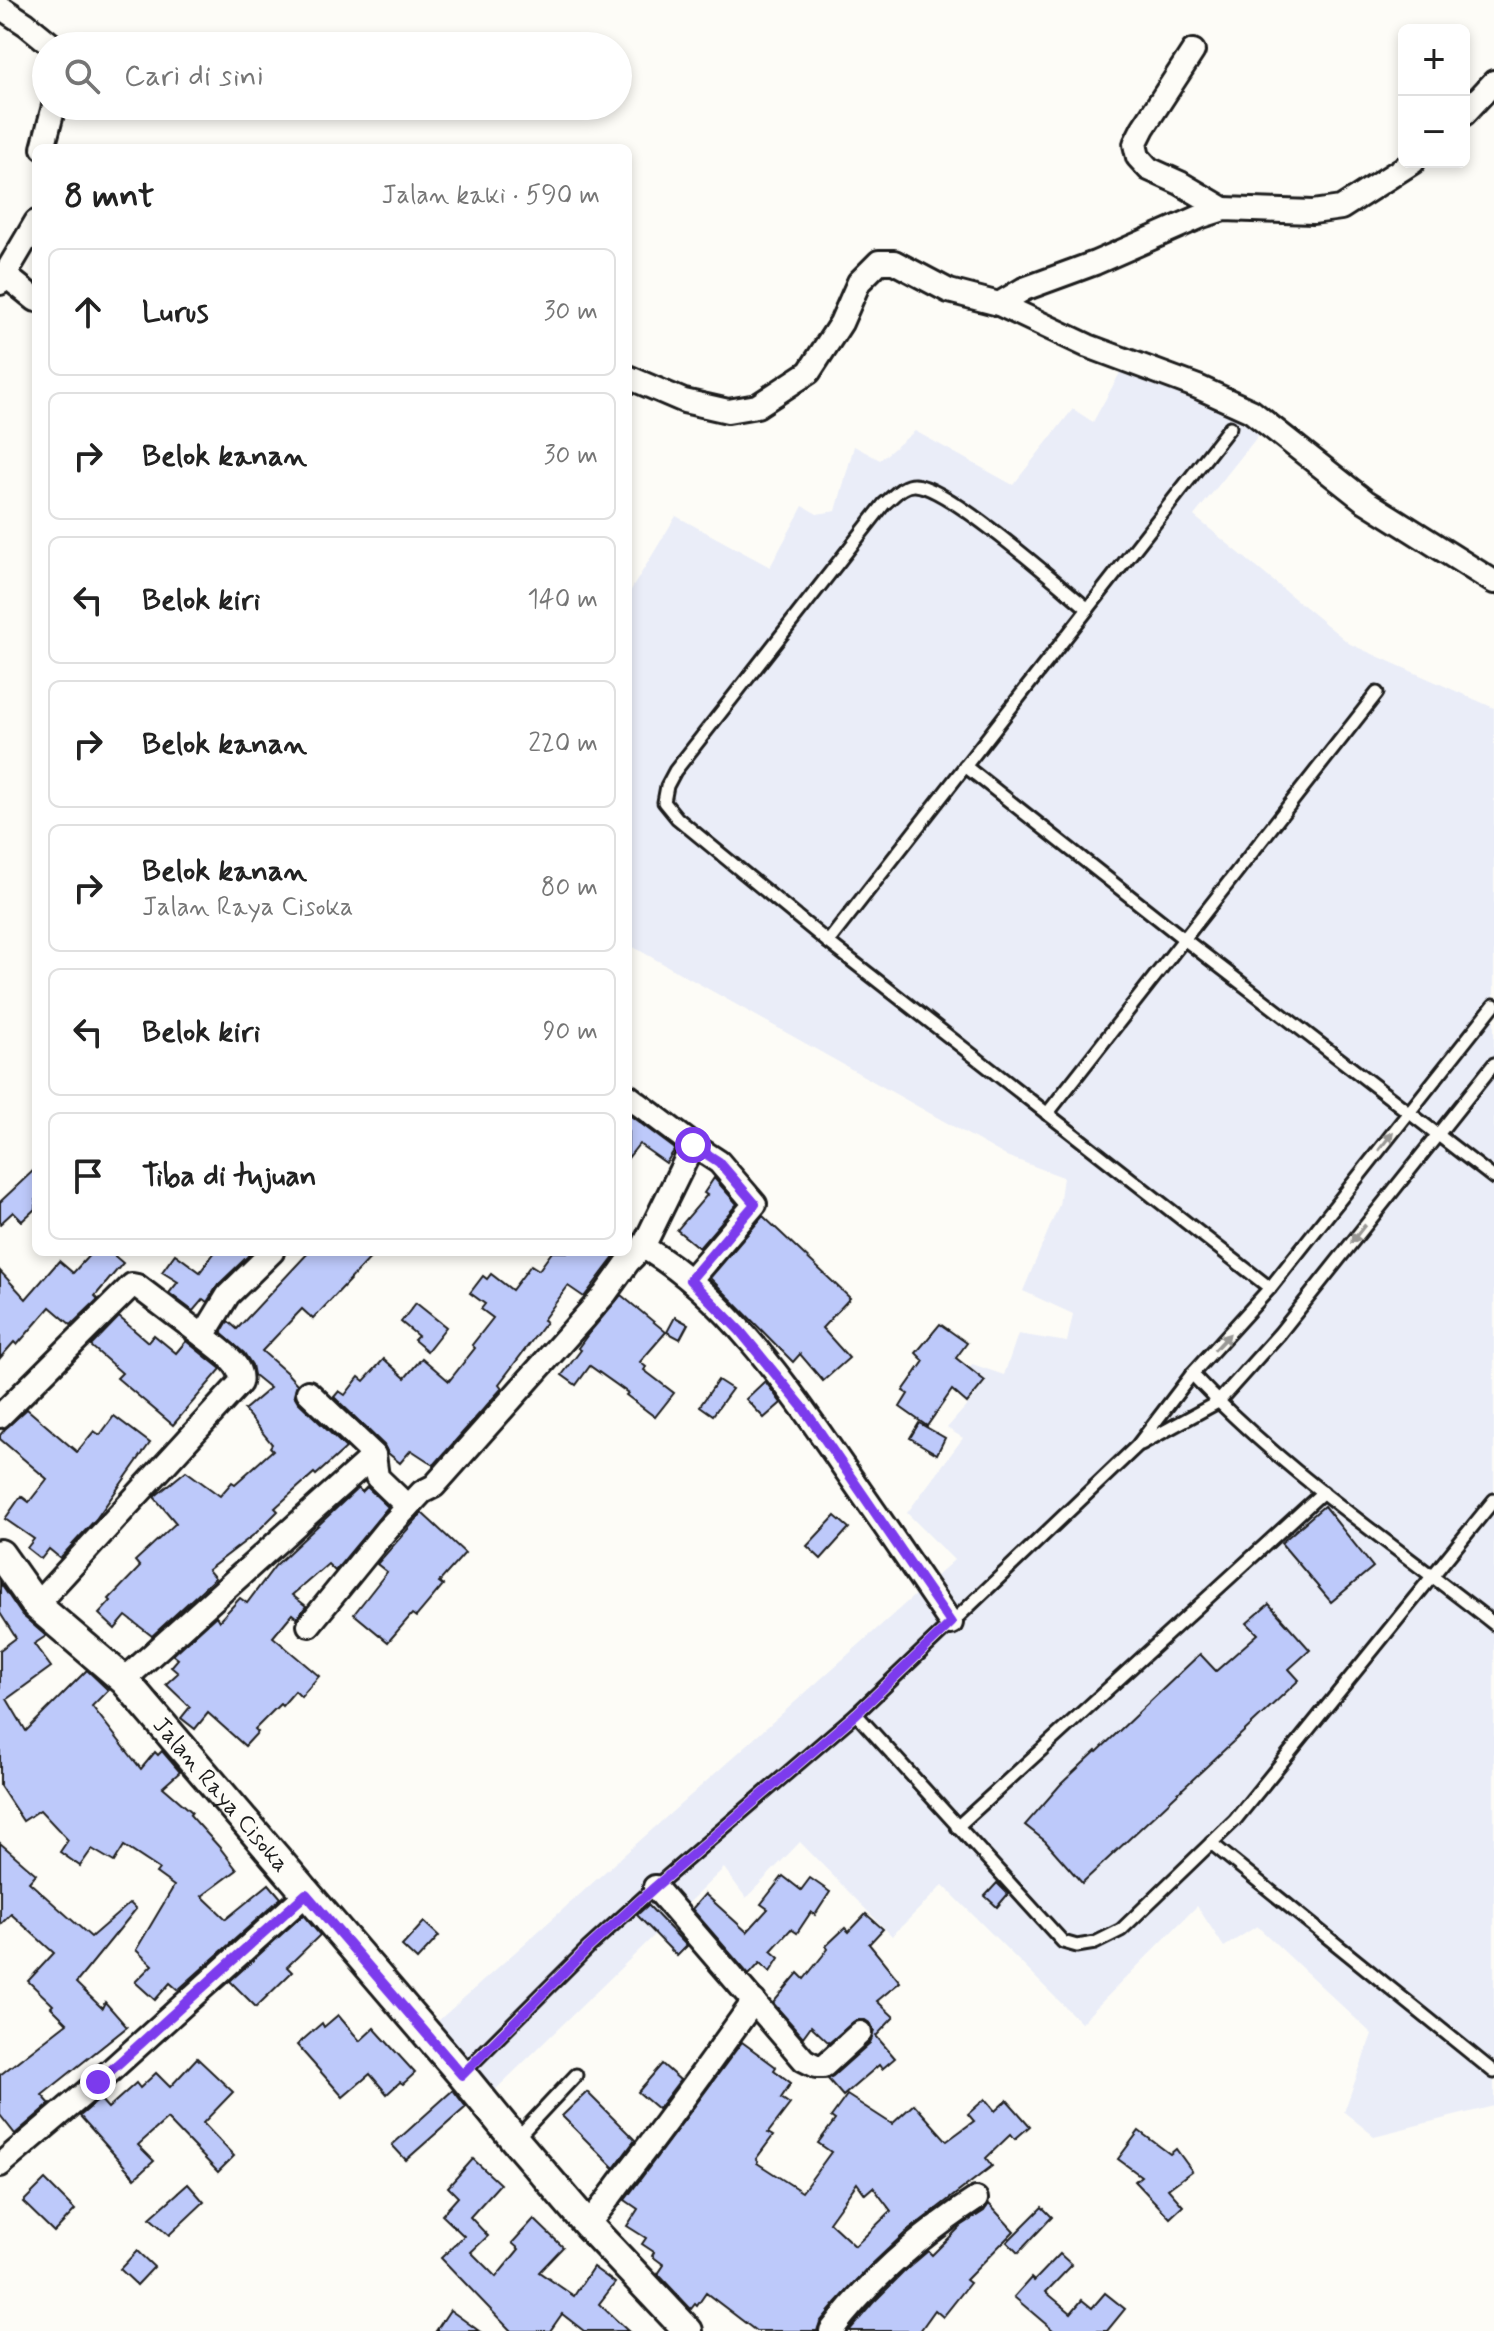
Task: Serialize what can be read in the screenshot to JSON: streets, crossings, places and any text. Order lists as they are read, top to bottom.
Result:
{
  "streets": {
    "street": ["Jalan Raya Cisoka"]
  },
  "page": {
    "map_buttons": ["+", "−"],
    "search": "Cari di sini",
    "heading": ["8 mnt", "Jalan kaki · 590 m"],
    "list": [
      ["Lurus", "30 m"],
      ["Belok kanan", "30 m"],
      ["Belok kiri", "140 m"],
      ["Belok kanan", "220 m"],
      ["Belok kanan", "Jalan Raya Cisoka", "80 m"],
      ["Belok kiri", "90 m"],
      "Tiba di tujuan"
    ]
  }
}
